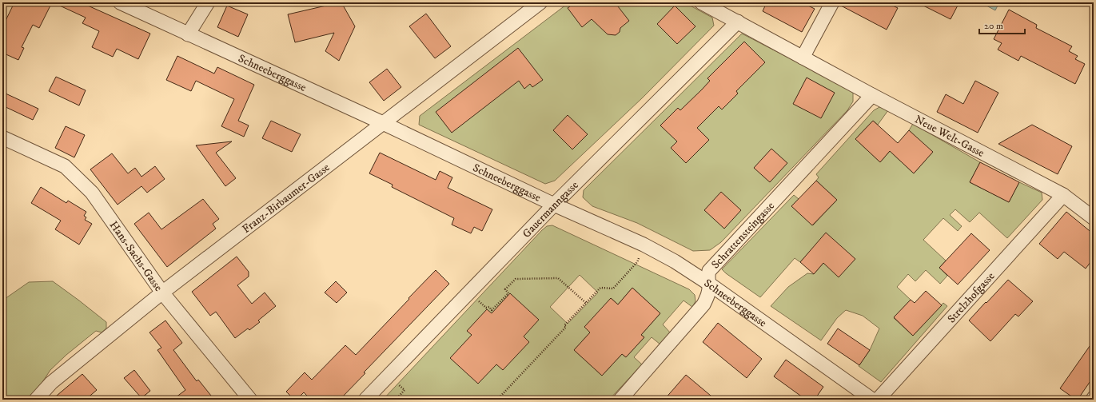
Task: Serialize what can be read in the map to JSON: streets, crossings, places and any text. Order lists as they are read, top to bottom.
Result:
{
  "streets": {
    "street": [
      "Schneeberggasse",
      "Neue Welt-Gasse",
      "Franz-Birbaumer-Gasse",
      "Gauermanngasse",
      "Schrattensteingasse",
      "Hans-Sachs-Gasse",
      "Strelzhofgasse"
    ]
  },
  "crossings": [
    ["Schneeberggasse", "Franz-Birbaumer-Gasse"],
    ["Schneeberggasse", "Gauermanngasse"],
    ["Schneeberggasse", "Schrattensteingasse"],
    ["Neue Welt-Gasse", "Gauermanngasse"],
    ["Neue Welt-Gasse", "Schrattensteingasse"],
    ["Neue Welt-Gasse", "Strelzhofgasse"],
    ["Franz-Birbaumer-Gasse", "Hans-Sachs-Gasse"]
  ],
  "scale_bar": "20 m"
}
